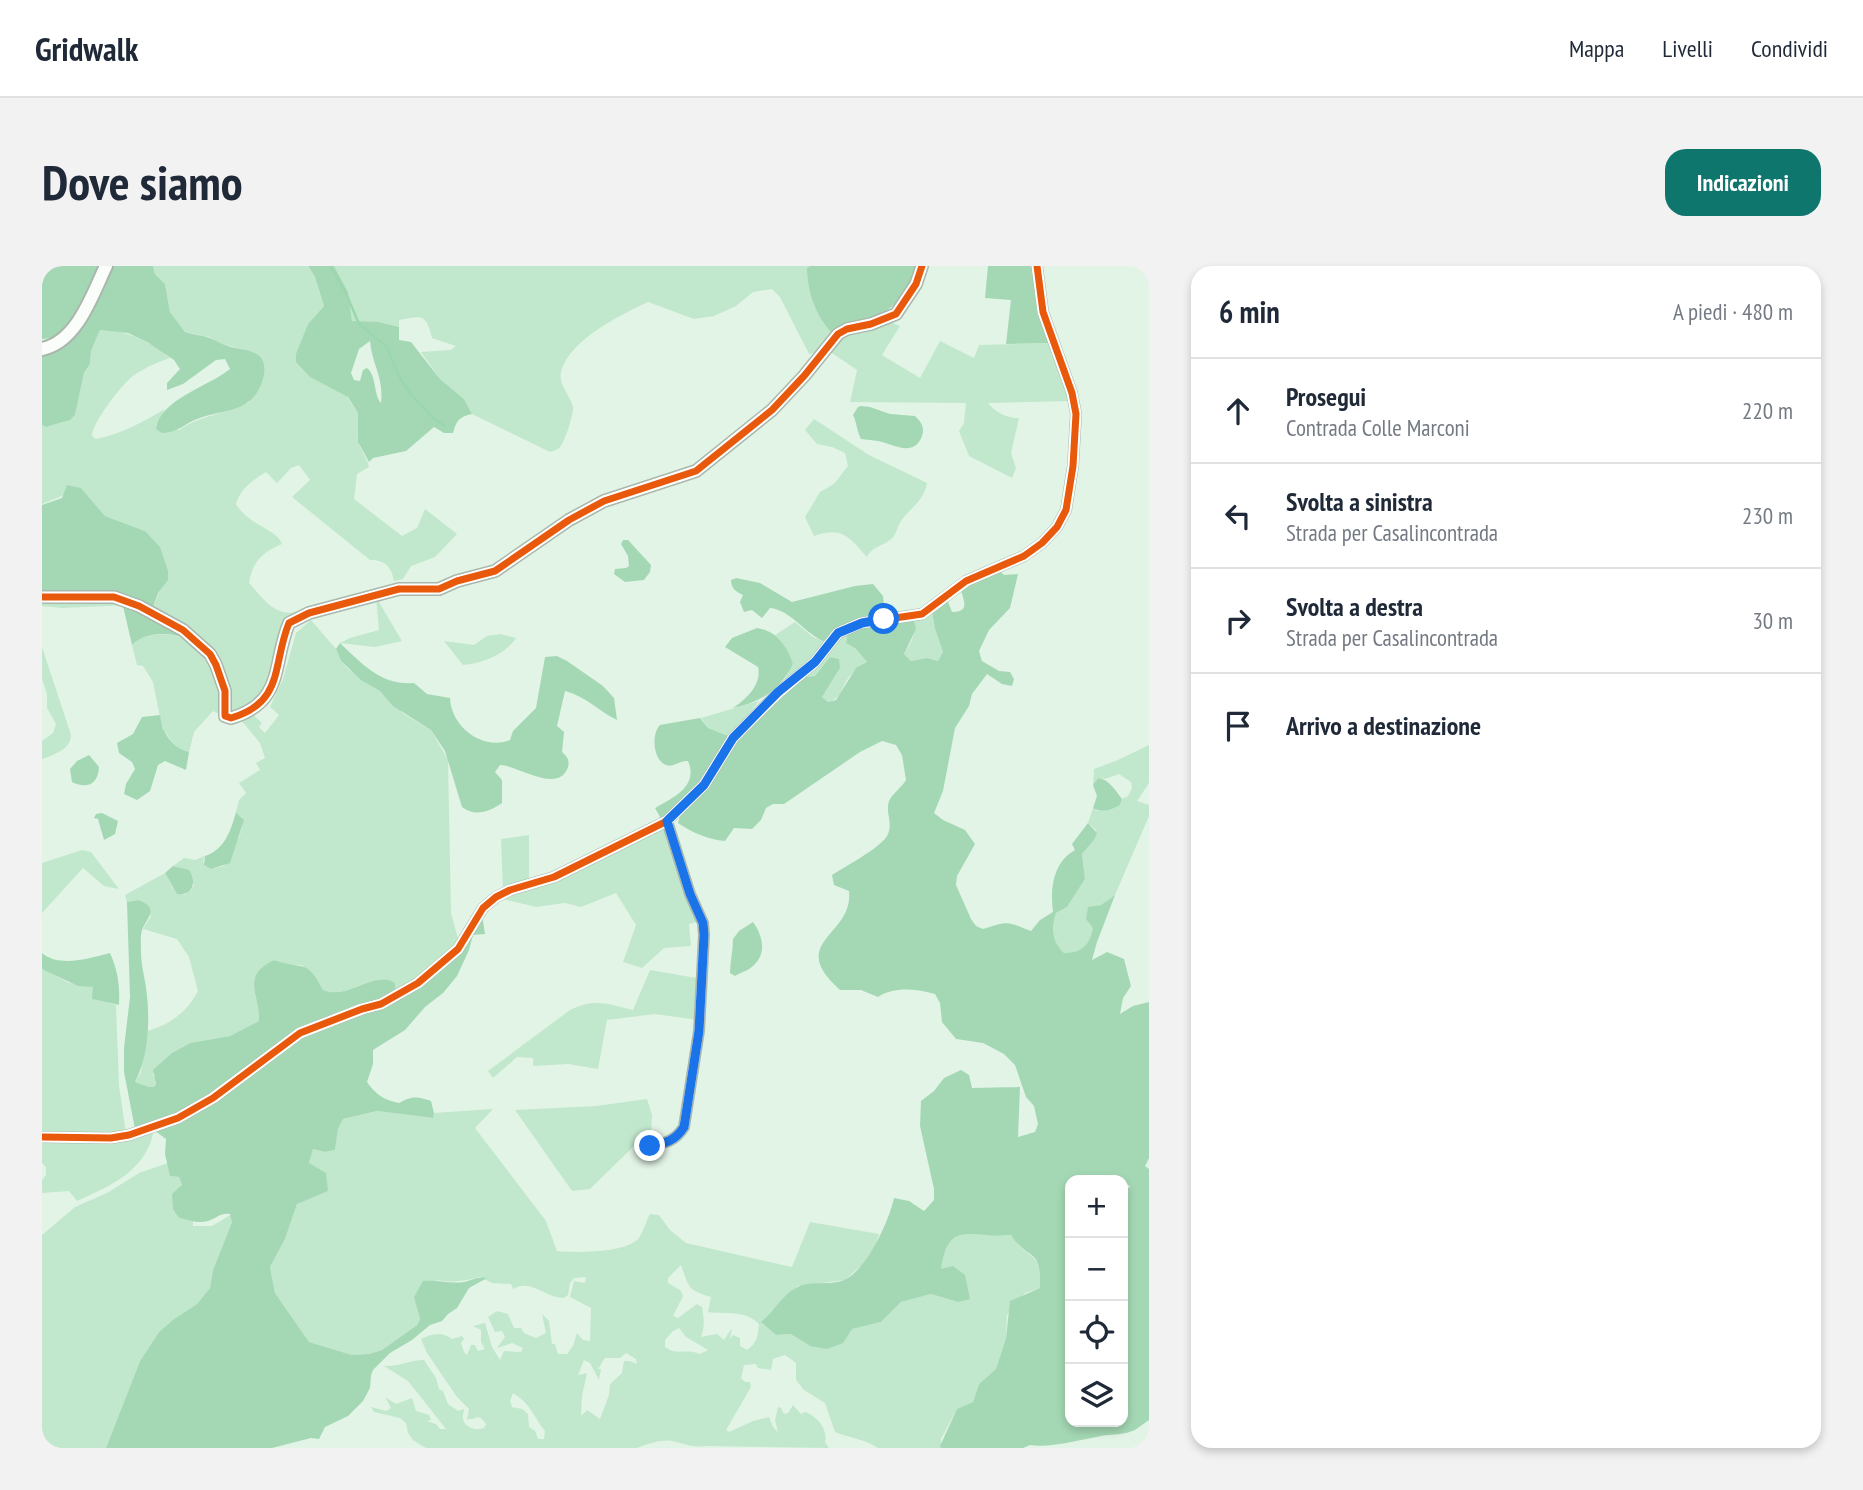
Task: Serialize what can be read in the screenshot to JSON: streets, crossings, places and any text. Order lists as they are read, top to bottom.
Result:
{
  "page": {
    "header": "Gridwalk",
    "nav": ["Mappa", "Livelli", "Condividi"],
    "buttons": "Indicazioni",
    "title": "Dove siamo",
    "heading": ["6 min", "A piedi · 480 m"],
    "list": [
      ["Prosegui", "Contrada Colle Marconi", "220 m"],
      ["Svolta a sinistra", "Strada per Casalincontrada", "230 m"],
      ["Svolta a destra", "Strada per Casalincontrada", "30 m"],
      "Arrivo a destinazione"
    ],
    "map_buttons": ["+", "−"]
  }
}
